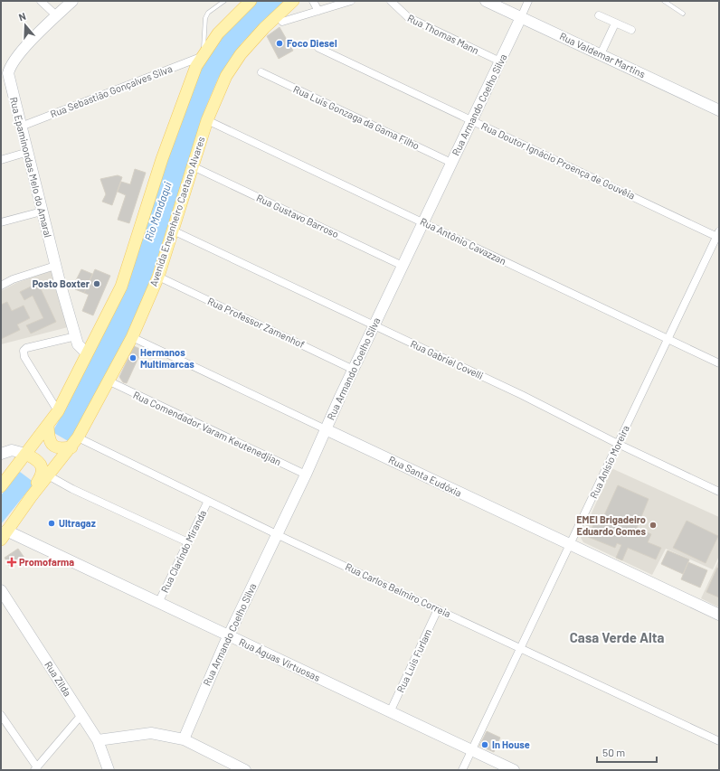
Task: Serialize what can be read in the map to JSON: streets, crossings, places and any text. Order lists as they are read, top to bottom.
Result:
{
  "streets": {
    "main road": ["Avenida Engenheiro Caetano Alvares"],
    "street": [
      "Rua Thomas Mann",
      "Rua Valdemar Martins",
      "Rua Sebastião Gonçalves Silva",
      "Rua Armando Coelho Silva",
      "Rua Luis Gonzaga da Gama Filho",
      "Rua Doutor Ignácio Proença de Gouvêia",
      "Rua Epaminondas Melo do Amaral",
      "Rua Gustavo Barroso",
      "Rua Antônio Cavazzan",
      "Rua Professor Zamenhof",
      "Rua Gabriel Covelli",
      "Rua Comendador Varam Keutenedjian",
      "Rua Anísio Moreira",
      "Rua Santa Eudóxia",
      "Rua Clarindo Miranda",
      "Rua Carlos Belmiro Correia",
      "Rua Águas Virtuosas",
      "Rua Luis Furlam",
      "Rua Zilda"
    ]
  },
  "crossings": [
    ["Rua Thomas Mann", "Rua Armando Coelho Silva"],
    ["Rua Valdemar Martins", "Rua Armando Coelho Silva"],
    ["Rua Sebastião Gonçalves Silva", "Rua Epaminondas Melo do Amaral"],
    ["Rua Armando Coelho Silva", "Rua Luis Gonzaga da Gama Filho"],
    ["Rua Armando Coelho Silva", "Rua Doutor Ignácio Proença de Gouvêia"],
    ["Rua Armando Coelho Silva", "Rua Gustavo Barroso"],
    ["Rua Armando Coelho Silva", "Rua Antônio Cavazzan"],
    ["Rua Armando Coelho Silva", "Rua Professor Zamenhof"],
    ["Rua Armando Coelho Silva", "Rua Gabriel Covelli"],
    ["Rua Armando Coelho Silva", "Rua Comendador Varam Keutenedjian"],
    ["Rua Armando Coelho Silva", "Rua Santa Eudóxia"],
    ["Rua Armando Coelho Silva", "Rua Carlos Belmiro Correia"],
    ["Rua Armando Coelho Silva", "Rua Águas Virtuosas"],
    ["Rua Doutor Ignácio Proença de Gouvêia", "Rua Anísio Moreira"],
    ["Avenida Engenheiro Caetano Alvares", "Rua Gustavo Barroso"],
    ["Avenida Engenheiro Caetano Alvares", "Rua Antônio Cavazzan"],
    ["Avenida Engenheiro Caetano Alvares", "Rua Professor Zamenhof"],
    ["Avenida Engenheiro Caetano Alvares", "Rua Gabriel Covelli"],
    ["Avenida Engenheiro Caetano Alvares", "Rua Comendador Varam Keutenedjian"],
    ["Avenida Engenheiro Caetano Alvares", "Rua Santa Eudóxia"],
    ["Avenida Engenheiro Caetano Alvares", "Rua Carlos Belmiro Correia"],
    ["Avenida Engenheiro Caetano Alvares", "Rua Águas Virtuosas"],
    ["Rua Antônio Cavazzan", "Rua Anísio Moreira"],
    ["Rua Gabriel Covelli", "Rua Anísio Moreira"],
    ["Rua Anísio Moreira", "Rua Santa Eudóxia"],
    ["Rua Anísio Moreira", "Rua Carlos Belmiro Correia"],
    ["Rua Anísio Moreira", "Rua Águas Virtuosas"],
    ["Rua Clarindo Miranda", "Rua Carlos Belmiro Correia"],
    ["Rua Clarindo Miranda", "Rua Águas Virtuosas"],
    ["Rua Carlos Belmiro Correia", "Rua Luis Furlam"],
    ["Rua Águas Virtuosas", "Rua Luis Furlam"]
  ],
  "districts": ["Casa Verde Alta"],
  "water": ["Rio Mandaqui"],
  "places": {
    "other": [
      "Foco Diesel",
      "Posto Boxter",
      "Hermanos Multimarcas",
      "Ultragaz",
      "EMEI Brigadeiro Eduardo Gomes",
      "In House"
    ],
    "health": ["Promofarma"]
  },
  "scale_bar": "50 m",
  "north": "top"
}
